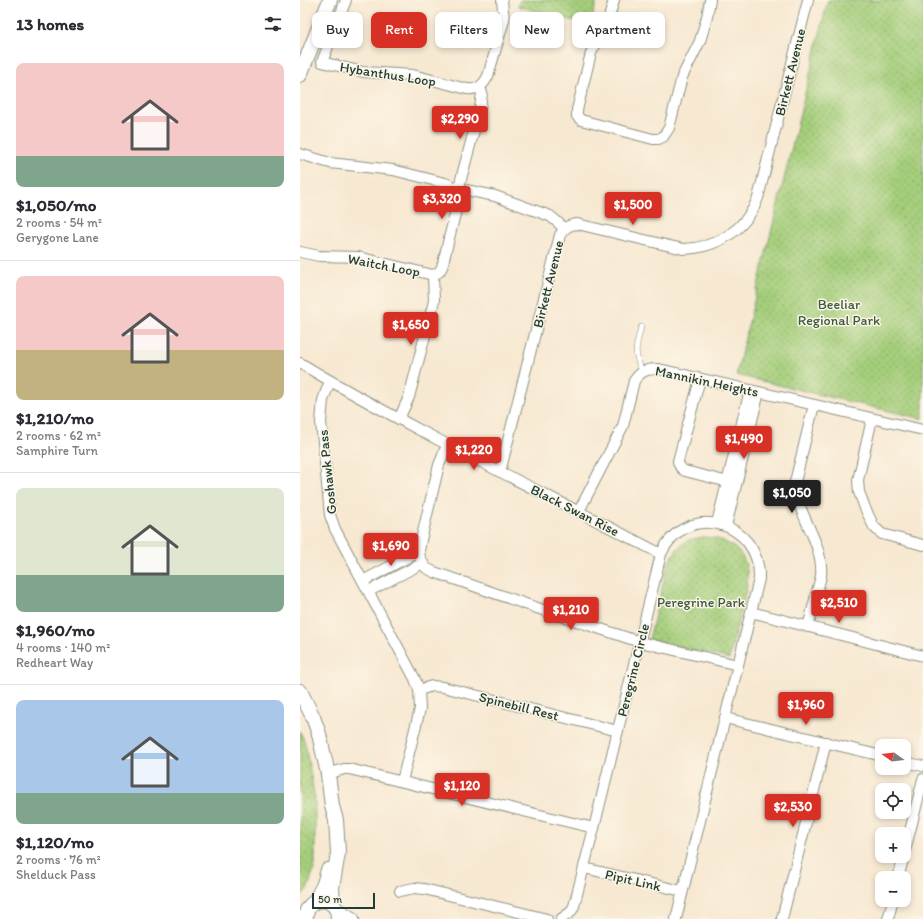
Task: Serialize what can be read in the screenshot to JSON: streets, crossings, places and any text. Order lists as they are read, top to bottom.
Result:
{
  "streets": {
    "street": [
      "Birkett Avenue",
      "Hybanthus Loop",
      "Waitch Loop",
      "Mannikin Heights",
      "Goshawk Pass",
      "Black Swan Rise",
      "Peregrine Circle",
      "Spinebill Rest",
      "Pipit Link"
    ]
  },
  "crossings": [
    ["Birkett Avenue", "Black Swan Rise"],
    ["Mannikin Heights", "Black Swan Rise"],
    ["Goshawk Pass", "Black Swan Rise"],
    ["Goshawk Pass", "Spinebill Rest"],
    ["Black Swan Rise", "Peregrine Circle"],
    ["Peregrine Circle", "Spinebill Rest"],
    ["Peregrine Circle", "Pipit Link"]
  ],
  "parks": ["Beeliar Regional Park", "Peregrine Park"],
  "scale_bar": "50 m",
  "north": "left",
  "page": {
    "heading": "13 homes",
    "chip": [
      "Buy",
      "Rent",
      "Filters",
      "New",
      "Apartment"
    ],
    "list": [
      {
        "name": "$1,050/mo",
        "note": "2 rooms · 54 m² · Gerygone Lane"
      },
      {
        "name": "$1,210/mo",
        "note": "2 rooms · 62 m² · Samphire Turn"
      },
      {
        "name": "$1,960/mo",
        "note": "4 rooms · 140 m² · Redheart Way"
      },
      {
        "name": "$1,120/mo",
        "note": "2 rooms · 76 m² · Shelduck Pass"
      }
    ],
    "price": [
      "$2,290",
      "$3,320",
      "$1,500",
      "$1,650",
      "$1,490",
      "$1,220",
      "$1,050",
      "$1,690",
      "$2,510",
      "$1,210",
      "$1,960",
      "$1,120",
      "$2,530"
    ],
    "map_buttons": ["+", "−"],
    "scale": "50 m"
  }
}
